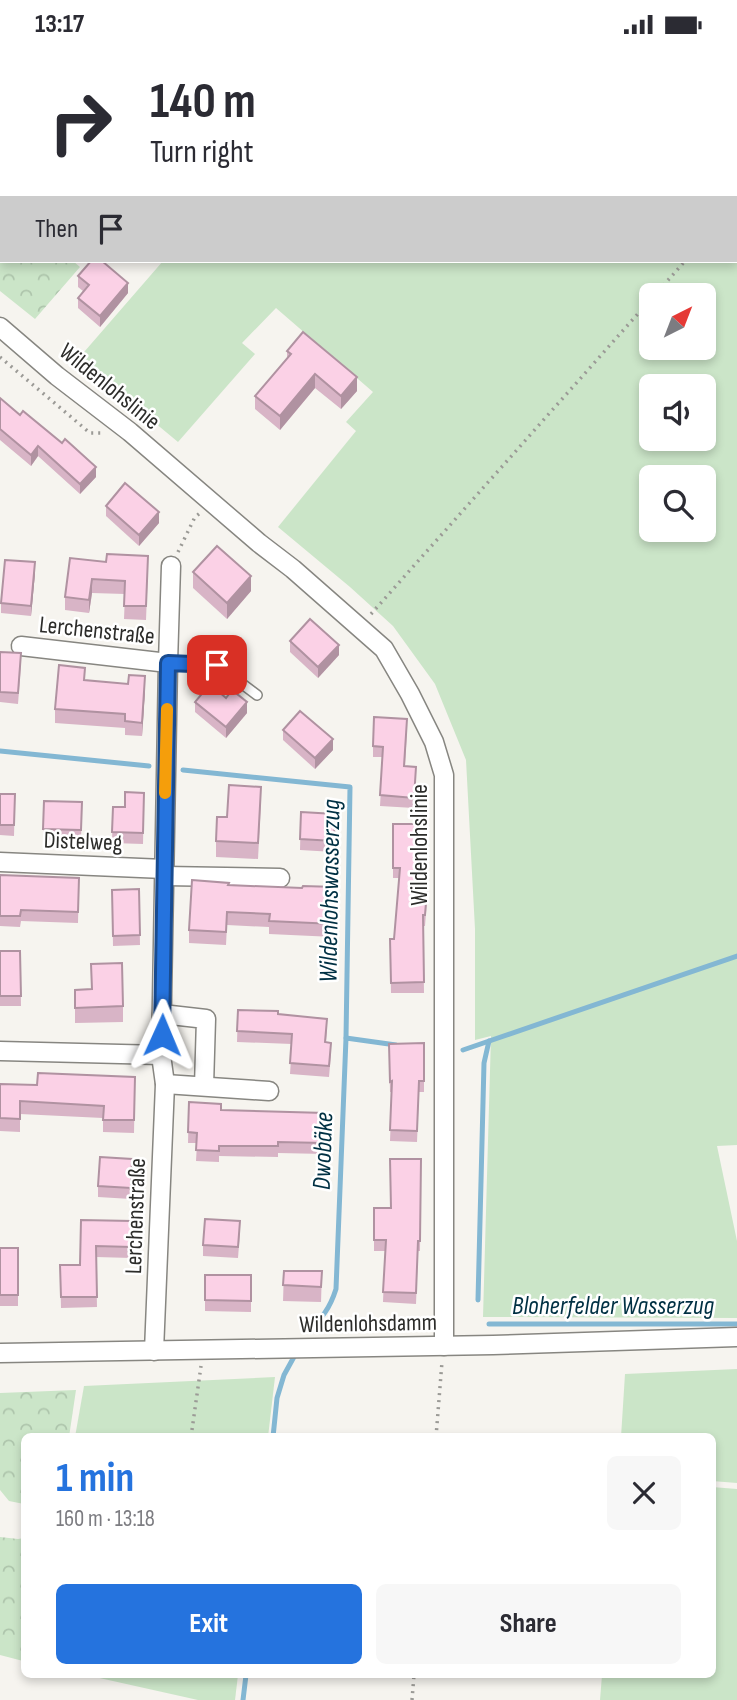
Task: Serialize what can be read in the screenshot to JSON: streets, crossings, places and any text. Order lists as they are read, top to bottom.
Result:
{
  "streets": {
    "street": [
      "Wildenlohslinie",
      "Lerchenstraße",
      "Distelweg",
      "Wildenlohsdamm"
    ]
  },
  "crossings": [
    ["Wildenlohslinie", "Wildenlohsdamm"],
    ["Lerchenstraße", "Distelweg"],
    ["Lerchenstraße", "Wildenlohsdamm"]
  ],
  "water": ["Wildenlohswasserzug", "Dwobäke", "Bloherfelder Wasserzug"],
  "north": "top right",
  "page": {
    "status": "13:17",
    "turn": ["140 m", "Turn right"],
    "then": "Then",
    "heading": ["1 min", "160 m · 13:18"],
    "buttons": ["Exit", "Share"]
  }
}
